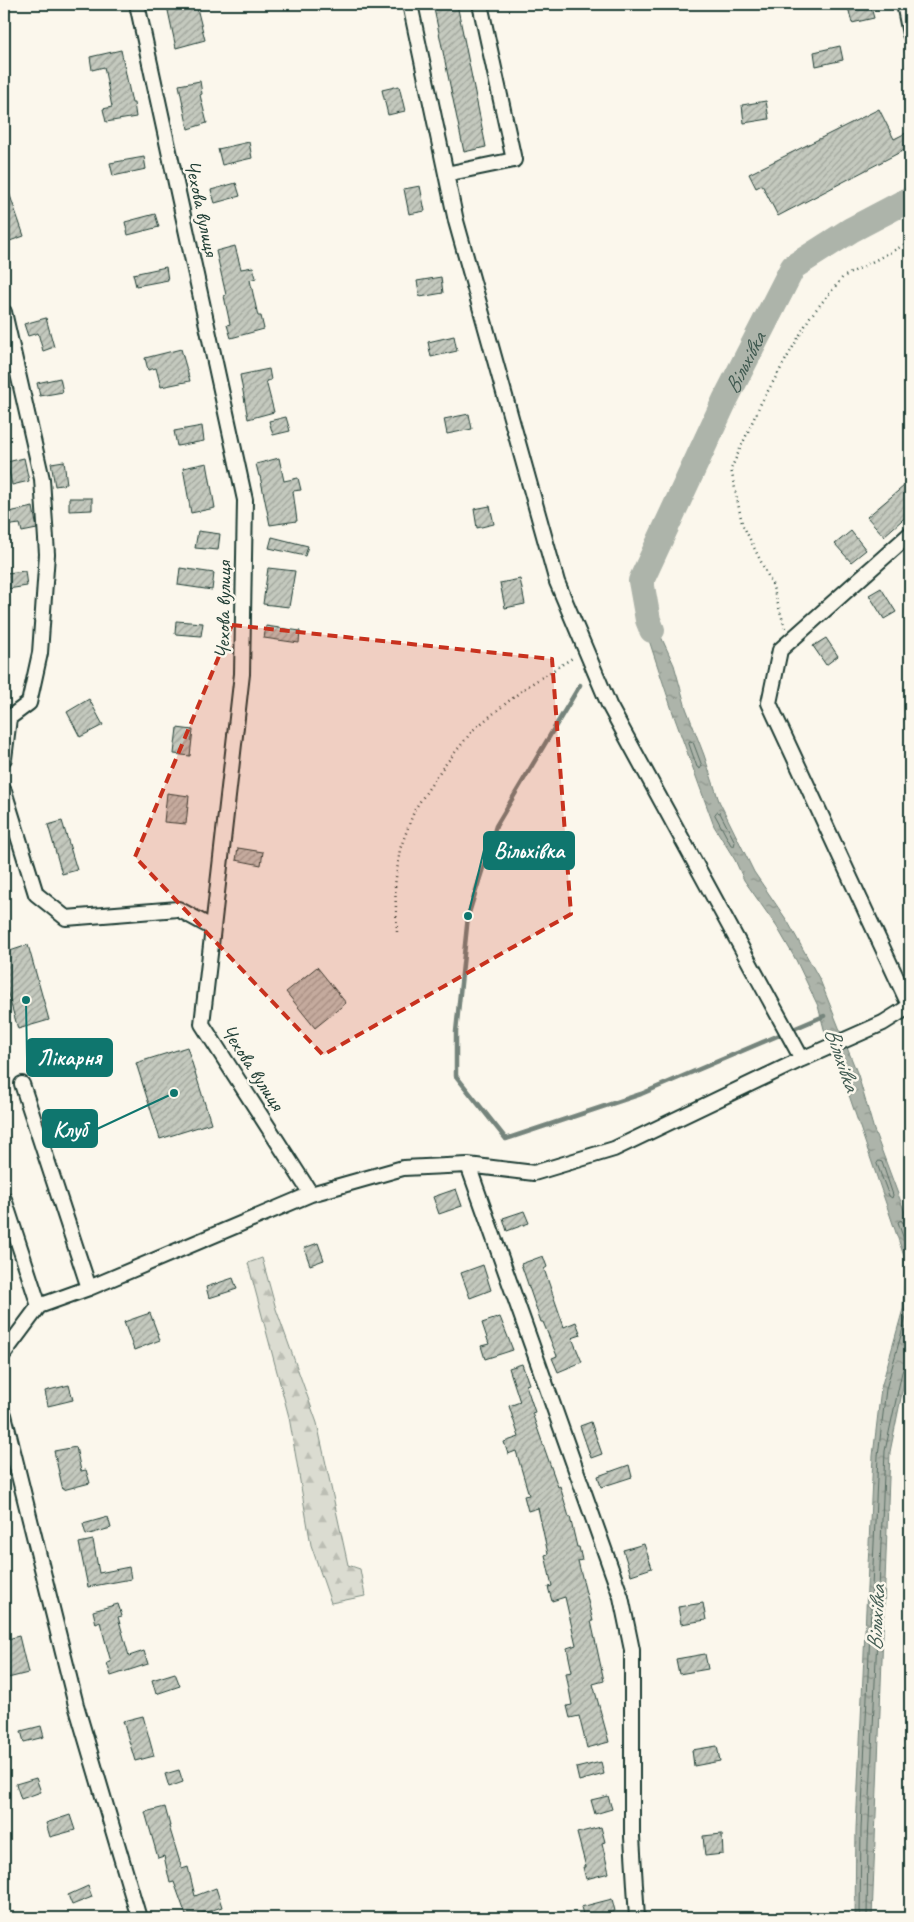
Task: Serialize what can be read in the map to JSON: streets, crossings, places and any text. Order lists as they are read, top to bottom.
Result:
{
  "streets": {
    "street": ["Чехова вулиця"]
  },
  "water": ["Вільхівка"],
  "places": ["Вільхівка", "Лікарня", "Клуб"]
}
